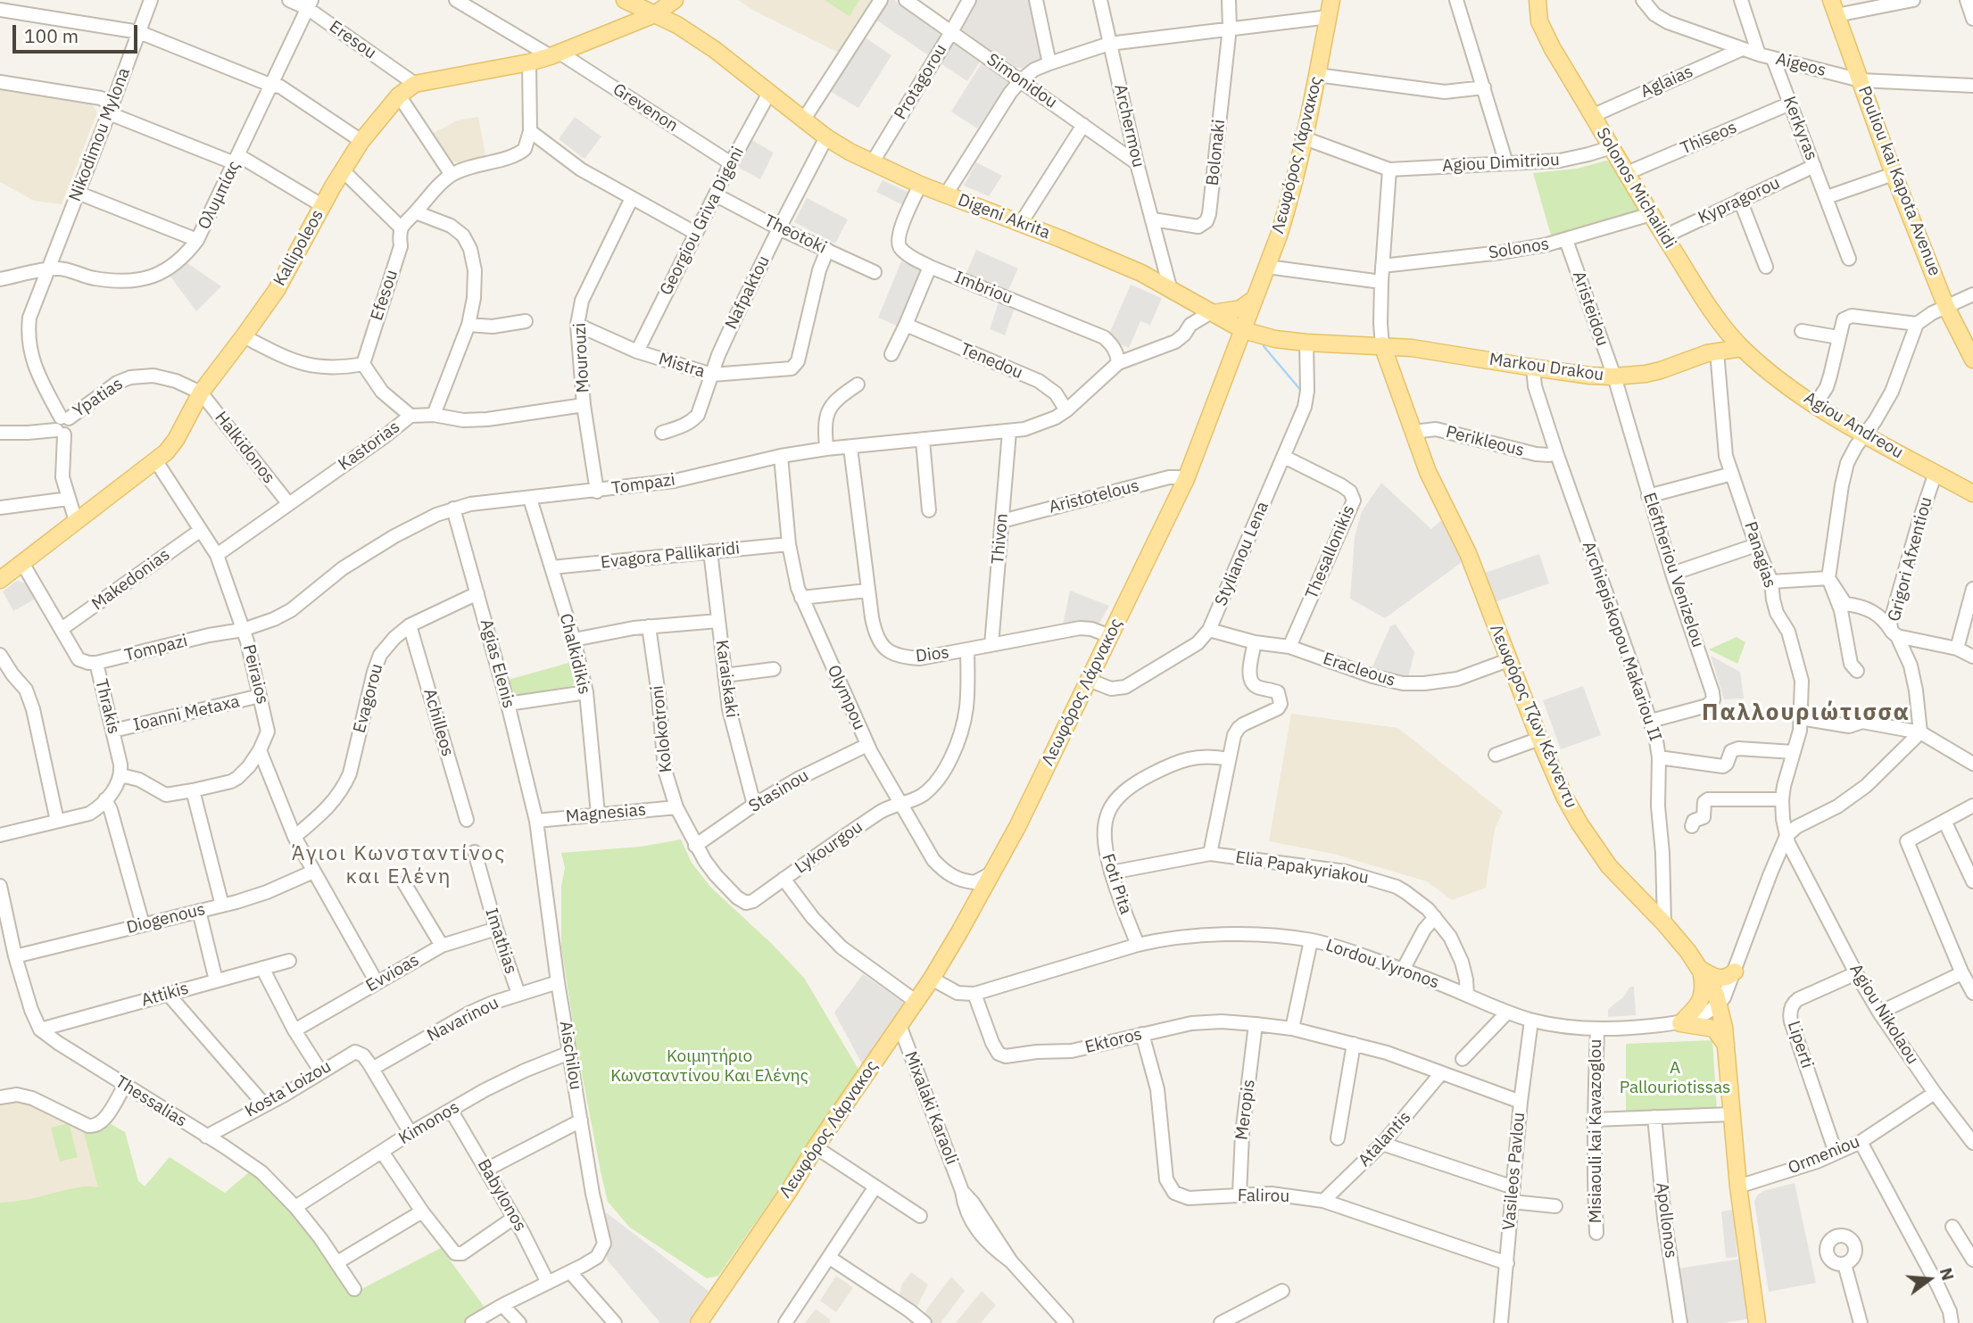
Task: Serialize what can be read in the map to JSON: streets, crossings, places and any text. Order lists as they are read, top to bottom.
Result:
{
  "streets": {
    "main road": [
      "Λεωφόρος Λάρνακος",
      "Pouliou kai Kapota Avenue",
      "Solonos Michailidi",
      "Digeni Akrita",
      "Kallipoleos",
      "Markou Drakou",
      "Agiou Andreou",
      "Λεωφόρος Τζων Κέννεντυ"
    ],
    "street": [
      "Eresou",
      "Aigeos",
      "Simonidou",
      "Protagorou",
      "Aglaias",
      "Grevenon",
      "Archermou",
      "Kerkyras",
      "Nikodimou Mylona",
      "Thiseos",
      "Bolonaki",
      "Agiou Dimitriou",
      "Ολυμπίας",
      "Kypragorou",
      "Georgiou Griva Digeni",
      "Theotoki",
      "Solonos",
      "Imbriou",
      "Nafpaktou",
      "Efesou",
      "Aristeidou",
      "Mourouzi",
      "Tenedou",
      "Mistra",
      "Ypatias",
      "Perikleous",
      "Kastorias",
      "Halkidonos",
      "Tompazi",
      "Aristotelous",
      "Thivon",
      "Thesallonikis",
      "Stylianou Lena",
      "Panagias",
      "Evagora Pallikaridi",
      "Grigori Afxentiou",
      "Eleftheriou Venizelou",
      "Makedonias",
      "Archiepiskopou Makariou II",
      "Chalkidikis",
      "Dios",
      "Agias Elenis",
      "Eracleous",
      "Peiraios",
      "Karaiskaki",
      "Olympou",
      "Evagorou",
      "Thrakis",
      "Ioanni Metaxa",
      "Achilleos",
      "Kolokotroni",
      "Stasinou",
      "Magnesias",
      "Lykourgou",
      "Elia Papakyriakou",
      "Foti Pita",
      "Diogenous",
      "Imathias",
      "Lordou Vyronos",
      "Evvioas",
      "Attikis",
      "Agiou Nikolaou",
      "Navarinou",
      "Ektoros",
      "Liperti",
      "Aischilou",
      "Kosta Loizou",
      "Thessalias",
      "Mixalaki Karaoli",
      "Meropis",
      "Kimonos",
      "Misiaouli kai Kavazoglou",
      "Atalantis",
      "Ormeniou",
      "Vasileos Pavlou",
      "Babylonos",
      "Falirou",
      "Apollonos"
    ]
  },
  "crossings": [
    ["Eresou", "Ολυμπίας"],
    ["Eresou", "Kallipoleos"],
    ["Aigeos", "Aglaias"],
    ["Aigeos", "Kerkyras"],
    ["Aigeos", "Pouliou kai Kapota Avenue"],
    ["Simonidou", "Protagorou"],
    ["Simonidou", "Archermou"],
    ["Protagorou", "Digeni Akrita"],
    ["Aglaias", "Solonos Michailidi"],
    ["Grevenon", "Georgiou Griva Digeni"],
    ["Grevenon", "Kallipoleos"],
    ["Archermou", "Bolonaki"],
    ["Archermou", "Digeni Akrita"],
    ["Kerkyras", "Thiseos"],
    ["Kerkyras", "Kypragorou"],
    ["Nikodimou Mylona", "Ολυμπίας"],
    ["Nikodimou Mylona", "Ypatias"],
    ["Thiseos", "Solonos Michailidi"],
    ["Λεωφόρος Λάρνακος", "Digeni Akrita"],
    ["Λεωφόρος Λάρνακος", "Aristotelous"],
    ["Λεωφόρος Λάρνακος", "Stylianou Lena"],
    ["Λεωφόρος Λάρνακος", "Dios"],
    ["Λεωφόρος Λάρνακος", "Mixalaki Karaoli"],
    ["Agiou Dimitriou", "Solonos Michailidi"],
    ["Agiou Dimitriou", "Λεωφόρος Τζων Κέννεντυ"],
    ["Solonos Michailidi", "Kypragorou"],
    ["Solonos Michailidi", "Solonos"],
    ["Solonos Michailidi", "Markou Drakou"],
    ["Solonos Michailidi", "Agiou Andreou"],
    ["Digeni Akrita", "Georgiou Griva Digeni"],
    ["Digeni Akrita", "Kallipoleos"],
    ["Digeni Akrita", "Imbriou"],
    ["Digeni Akrita", "Nafpaktou"],
    ["Digeni Akrita", "Markou Drakou"],
    ["Digeni Akrita", "Tompazi"],
    ["Digeni Akrita", "Stylianou Lena"],
    ["Digeni Akrita", "Λεωφόρος Τζων Κέννεντυ"],
    ["Georgiou Griva Digeni", "Theotoki"],
    ["Georgiou Griva Digeni", "Mistra"],
    ["Theotoki", "Nafpaktou"],
    ["Theotoki", "Mistra"],
    ["Kallipoleos", "Ypatias"],
    ["Kallipoleos", "Halkidonos"],
    ["Kallipoleos", "Peiraios"],
    ["Kallipoleos", "Thrakis"],
    ["Solonos", "Aristeidou"],
    ["Solonos", "Λεωφόρος Τζων Κέννεντυ"],
    ["Imbriou", "Tompazi"],
    ["Nafpaktou", "Mistra"],
    ["Aristeidou", "Markou Drakou"],
    ["Aristeidou", "Eleftheriou Venizelou"],
    ["Mourouzi", "Mistra"],
    ["Mourouzi", "Kastorias"],
    ["Mourouzi", "Tompazi"],
    ["Tenedou", "Tompazi"],
    ["Markou Drakou", "Agiou Andreou"],
    ["Markou Drakou", "Panagias"],
    ["Markou Drakou", "Eleftheriou Venizelou"],
    ["Markou Drakou", "Archiepiskopou Makariou II"],
    ["Markou Drakou", "Λεωφόρος Τζων Κέννεντυ"],
    ["Ypatias", "Halkidonos"],
    ["Agiou Andreou", "Grigori Afxentiou"],
    ["Perikleous", "Archiepiskopou Makariou II"],
    ["Perikleous", "Λεωφόρος Τζων Κέννεντυ"],
    ["Kastorias", "Halkidonos"],
    ["Kastorias", "Peiraios"],
    ["Tompazi", "Thivon"],
    ["Tompazi", "Chalkidikis"],
    ["Tompazi", "Dios"],
    ["Tompazi", "Agias Elenis"],
    ["Tompazi", "Peiraios"],
    ["Tompazi", "Olympou"],
    ["Tompazi", "Thrakis"],
    ["Aristotelous", "Thivon"],
    ["Thivon", "Dios"],
    ["Thesallonikis", "Stylianou Lena"],
    ["Thesallonikis", "Eracleous"],
    ["Stylianou Lena", "Eracleous"],
    ["Panagias", "Agiou Nikolaou"],
    ["Evagora Pallikaridi", "Chalkidikis"],
    ["Evagora Pallikaridi", "Karaiskaki"],
    ["Evagora Pallikaridi", "Olympou"],
    ["Eleftheriou Venizelou", "Archiepiskopou Makariou II"],
    ["Makedonias", "Peiraios"],
    ["Makedonias", "Thrakis"],
    ["Archiepiskopou Makariou II", "Λεωφόρος Τζων Κέννεντυ"],
    ["Chalkidikis", "Magnesias"],
    ["Dios", "Lykourgou"],
    ["Agias Elenis", "Evagorou"],
    ["Agias Elenis", "Magnesias"],
    ["Agias Elenis", "Aischilou"],
    ["Eracleous", "Λεωφόρος Τζων Κέννεντυ"],
    ["Peiraios", "Thrakis"],
    ["Peiraios", "Ioanni Metaxa"],
    ["Karaiskaki", "Stasinou"],
    ["Olympou", "Stasinou"],
    ["Olympou", "Lykourgou"],
    ["Evagorou", "Achilleos"],
    ["Thrakis", "Ioanni Metaxa"],
    ["Λεωφόρος Τζων Κέννεντυ", "Lordou Vyronos"],
    ["Λεωφόρος Τζων Κέννεντυ", "Ormeniou"],
    ["Kolokotroni", "Stasinou"],
    ["Kolokotroni", "Magnesias"],
    ["Kolokotroni", "Lykourgou"],
    ["Magnesias", "Aischilou"],
    ["Elia Papakyriakou", "Foti Pita"],
    ["Elia Papakyriakou", "Lordou Vyronos"],
    ["Foti Pita", "Lordou Vyronos"],
    ["Imathias", "Evvioas"],
    ["Imathias", "Navarinou"],
    ["Lordou Vyronos", "Ektoros"],
    ["Lordou Vyronos", "Misiaouli kai Kavazoglou"],
    ["Lordou Vyronos", "Vasileos Pavlou"],
    ["Attikis", "Thessalias"],
    ["Agiou Nikolaou", "Liperti"],
    ["Agiou Nikolaou", "Ormeniou"],
    ["Navarinou", "Aischilou"],
    ["Navarinou", "Kosta Loizou"],
    ["Ektoros", "Meropis"],
    ["Ektoros", "Atalantis"],
    ["Ektoros", "Vasileos Pavlou"],
    ["Ektoros", "Falirou"],
    ["Liperti", "Ormeniou"],
    ["Aischilou", "Kimonos"],
    ["Aischilou", "Babylonos"],
    ["Kosta Loizou", "Thessalias"],
    ["Thessalias", "Kimonos"],
    ["Meropis", "Falirou"],
    ["Kimonos", "Babylonos"],
    ["Atalantis", "Falirou"],
    ["Vasileos Pavlou", "Falirou"]
  ],
  "districts": ["Παλλουριώτισσα", "Άγιοι Κωνσταντίνος και Ελένη"],
  "parks": ["Κοιμητήριο Κωνσταντίνου Και Ελένης", "A Pallouriotissas"],
  "scale_bar": "100 m",
  "north": "right"
}
